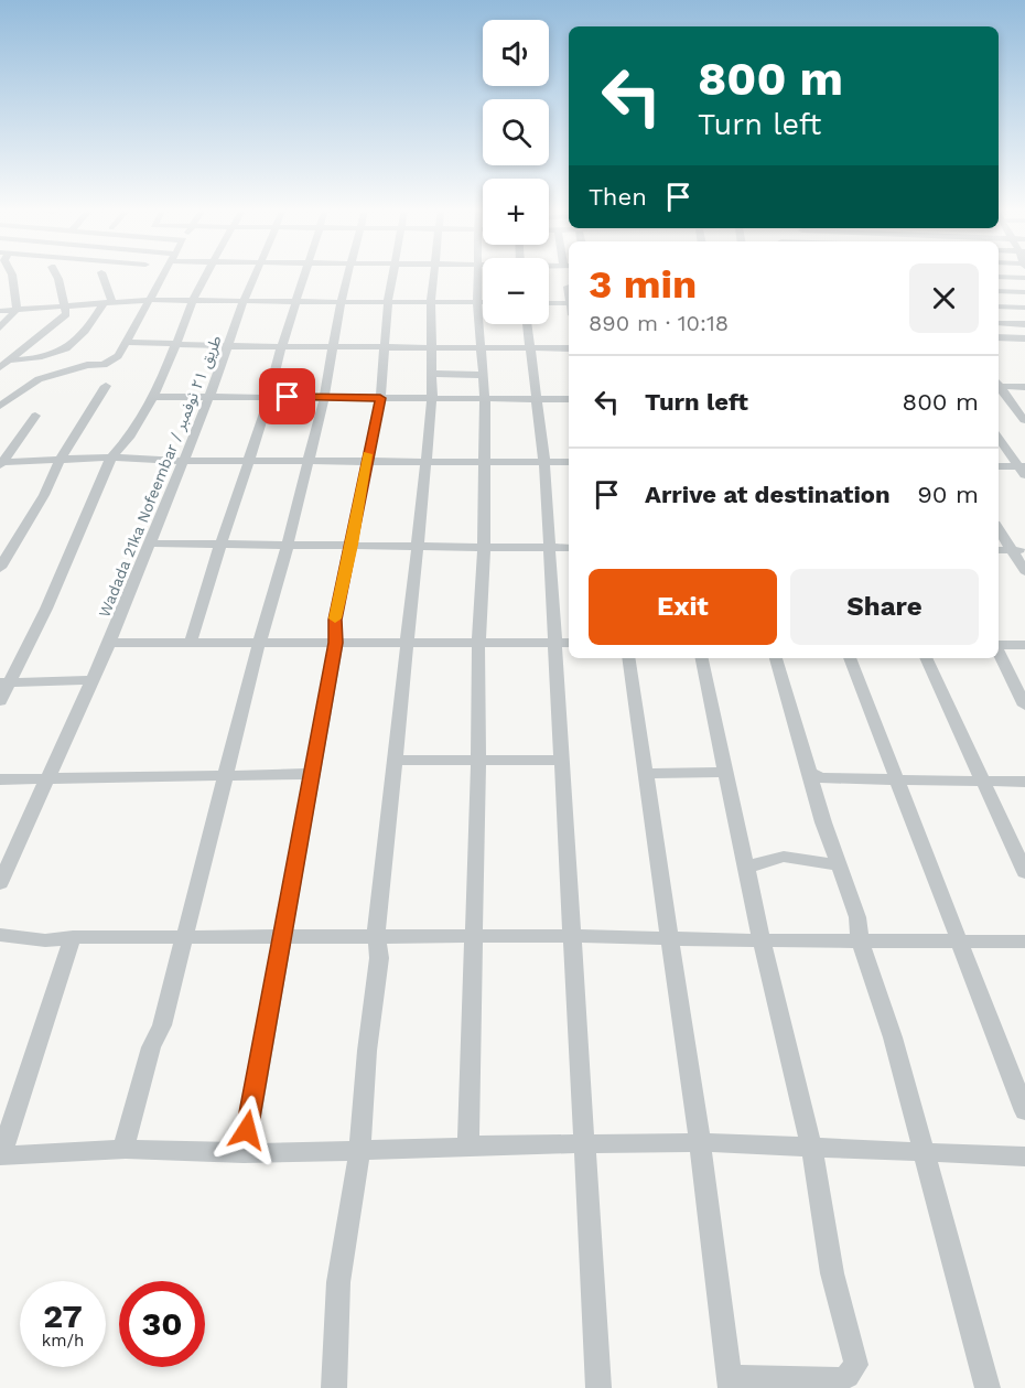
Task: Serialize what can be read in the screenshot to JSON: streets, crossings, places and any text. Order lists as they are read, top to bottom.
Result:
{
  "streets": {
    "street": ["Wadada 21ka Nofeembar / طريق ٢١ نوفمبر"]
  },
  "page": {
    "map_buttons": ["+", "−"],
    "turn": ["800 m", "Turn left"],
    "then": "Then",
    "heading": ["3 min", "890 m · 10:18"],
    "list": [
      {
        "name": "Turn left",
        "value": "800 m"
      },
      {
        "name": "Arrive at destination",
        "value": "90 m"
      }
    ],
    "buttons": ["Exit", "Share"],
    "speed": "27 km/h",
    "limit": "30"
  }
}
